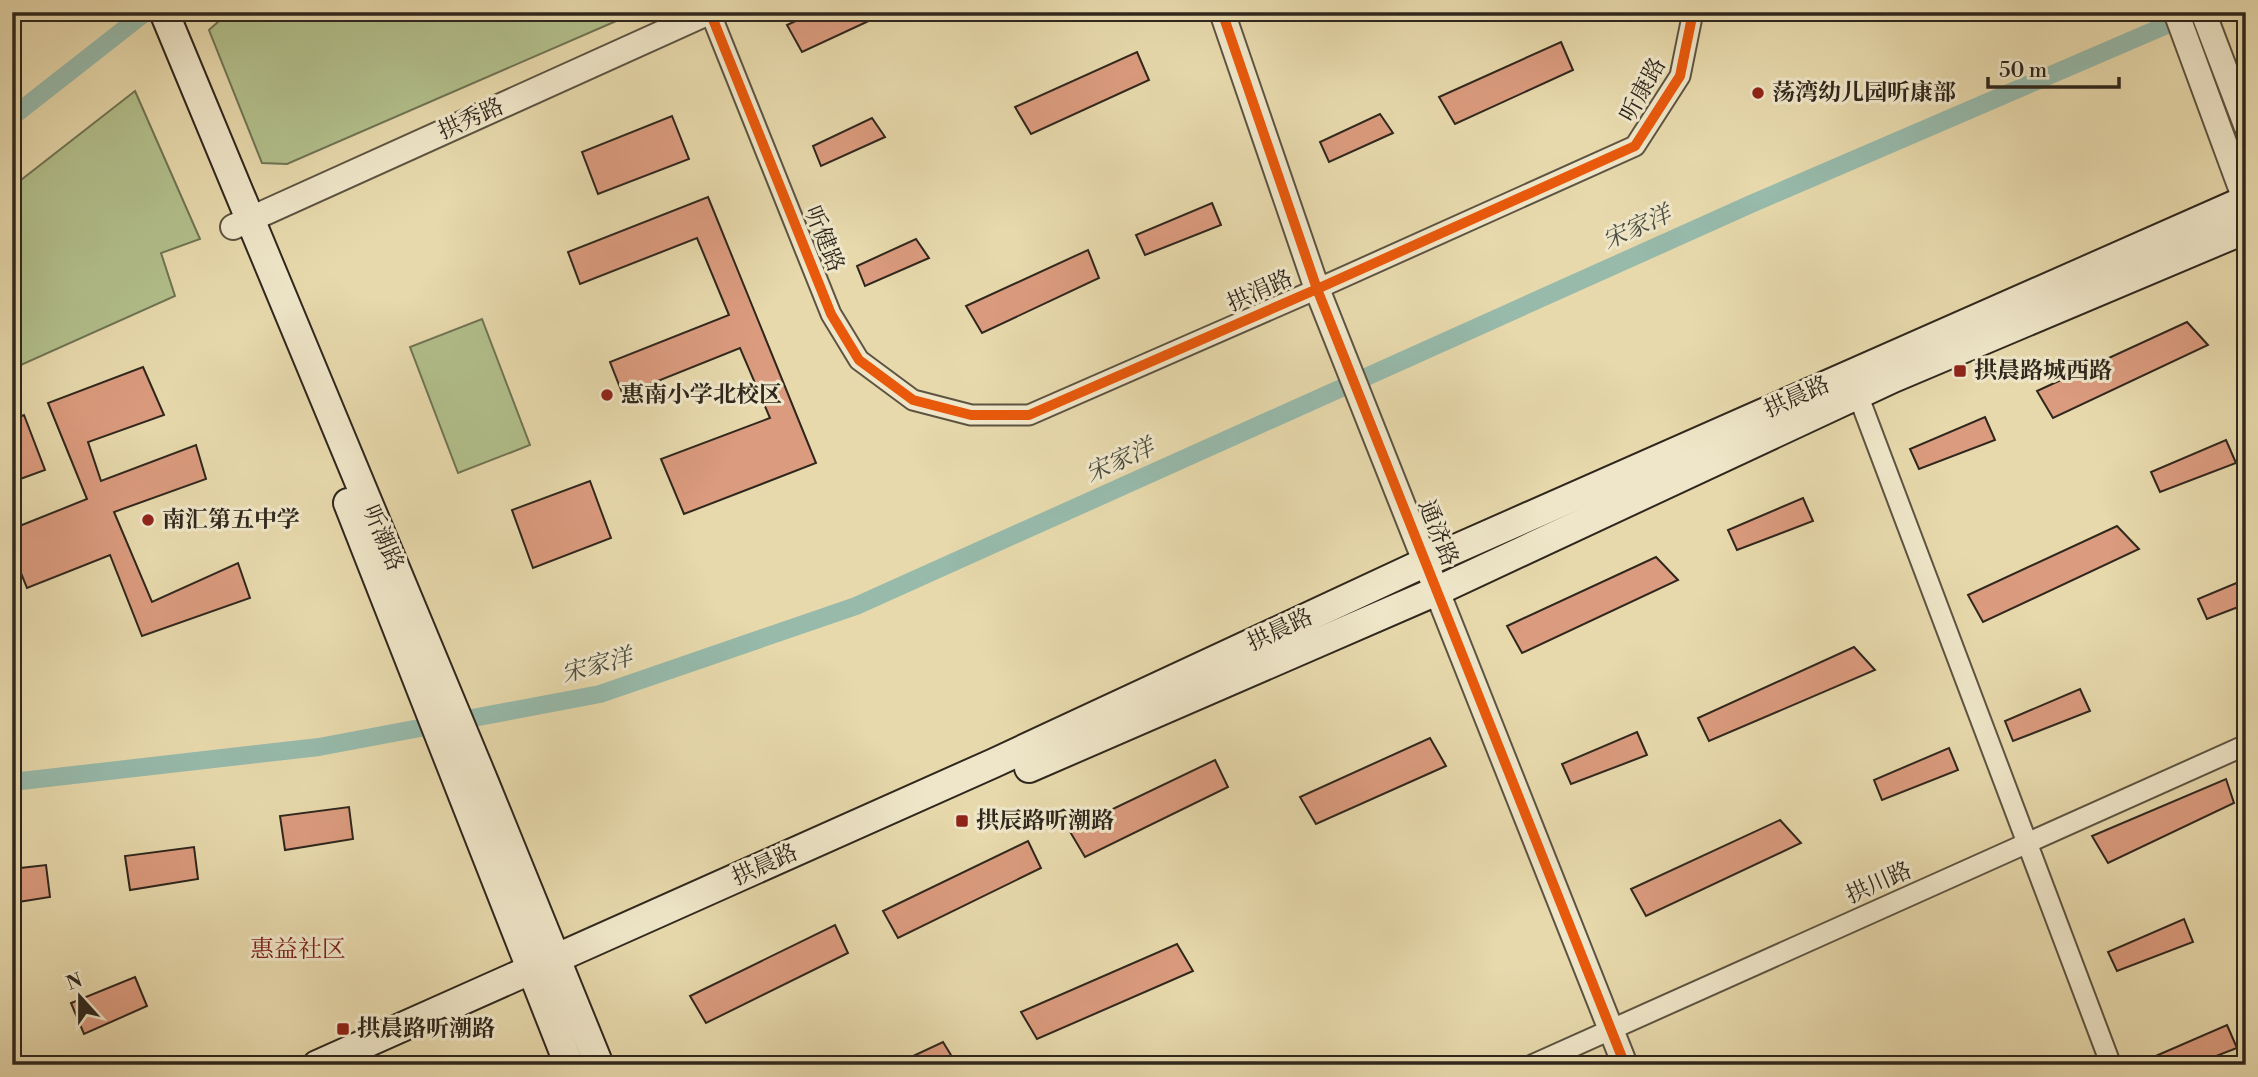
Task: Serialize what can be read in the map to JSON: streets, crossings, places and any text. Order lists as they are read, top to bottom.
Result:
{
  "streets": {
    "main road": ["拱晨路", "听潮路"],
    "street": [
      "听康路",
      "拱秀路",
      "听健路",
      "拱涓路",
      "通济路",
      "拱川路"
    ]
  },
  "crossings": [
    ["听康路", "拱涓路"],
    ["拱秀路", "听健路"],
    ["拱秀路", "听潮路"],
    ["听健路", "拱涓路"],
    ["拱涓路", "通济路"],
    ["拱晨路", "通济路"],
    ["拱晨路", "听潮路"],
    ["通济路", "拱川路"]
  ],
  "districts": ["惠益社区"],
  "water": ["宋家洋"],
  "places": {
    "other": ["荡湾幼儿园听康部", "惠南小学北校区", "南汇第五中学"],
    "transit": ["拱晨路城西路", "拱辰路听潮路", "拱晨路听潮路"]
  },
  "scale_bar": "50 m",
  "north": "top"
}
